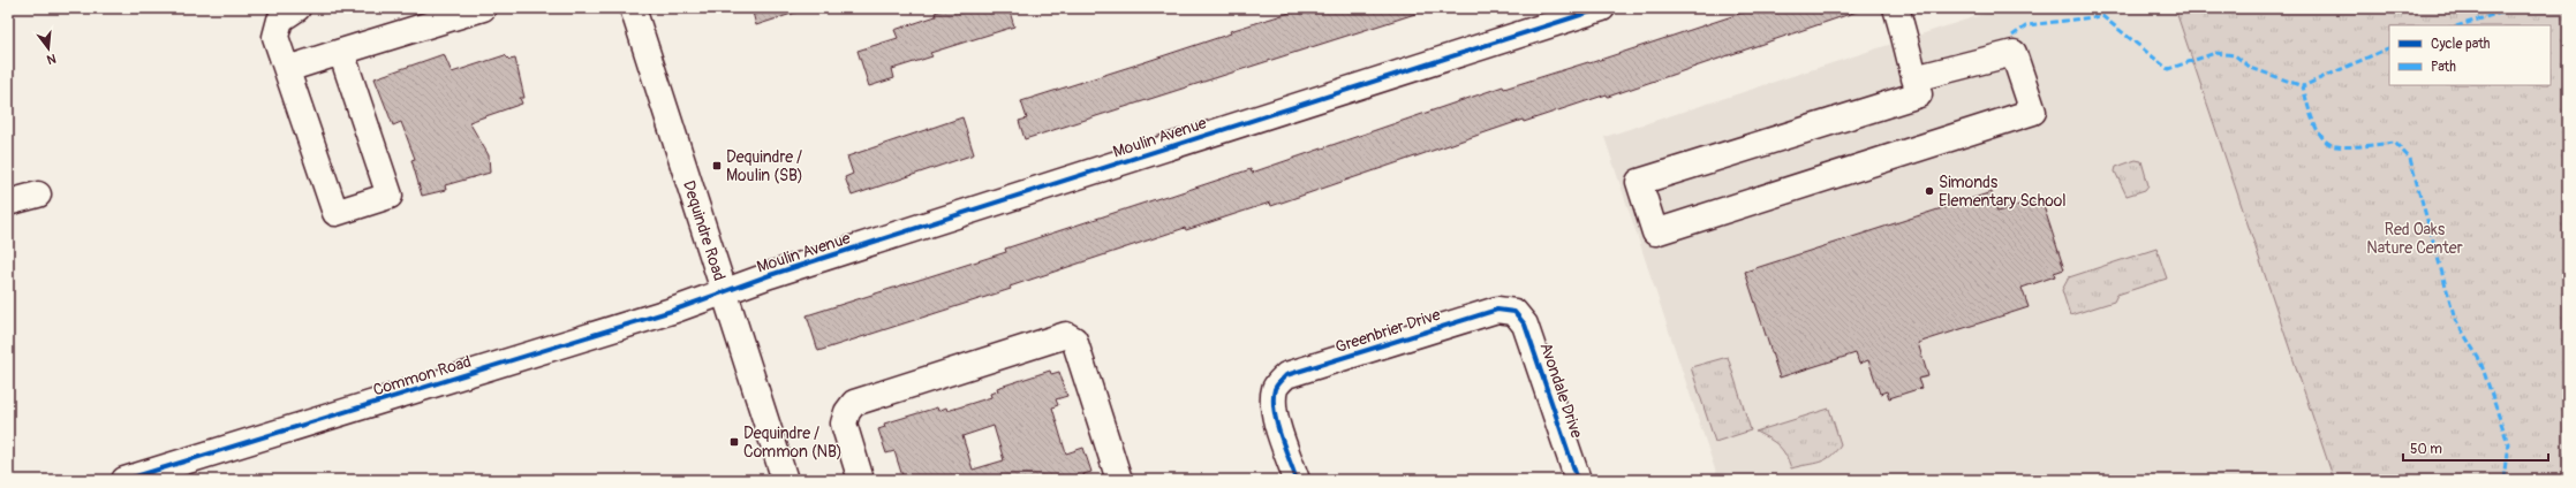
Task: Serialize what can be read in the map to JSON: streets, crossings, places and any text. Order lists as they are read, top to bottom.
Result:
{
  "streets": {
    "street": [
      "Moulin Avenue",
      "Dequindre Road",
      "Greenbrier Drive",
      "Common Road",
      "Avondale Drive"
    ]
  },
  "crossings": [
    ["Moulin Avenue", "Dequindre Road"],
    ["Moulin Avenue", "Common Road"],
    ["Dequindre Road", "Common Road"],
    ["Greenbrier Drive", "Avondale Drive"]
  ],
  "parks": ["Red Oaks Nature Center"],
  "places": {
    "transit": ["Dequindre / Moulin (SB)", "Dequindre / Common (NB)"],
    "other": ["Simonds Elementary School"]
  },
  "legend": ["Cycle path", "Path"],
  "scale_bar": "50 m",
  "north": "bottom"
}
